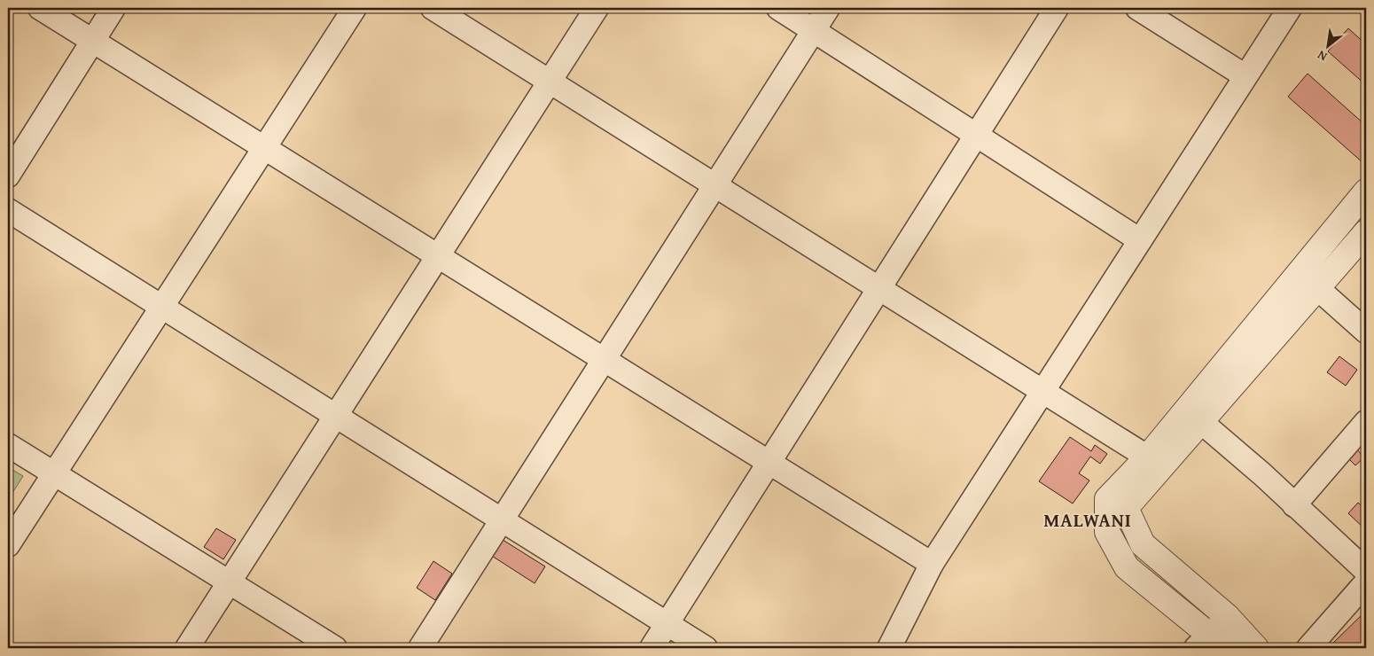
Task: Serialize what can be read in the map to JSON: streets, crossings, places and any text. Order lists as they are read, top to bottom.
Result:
{
  "districts": ["MALWANI"],
  "north": "bottom left"
}
